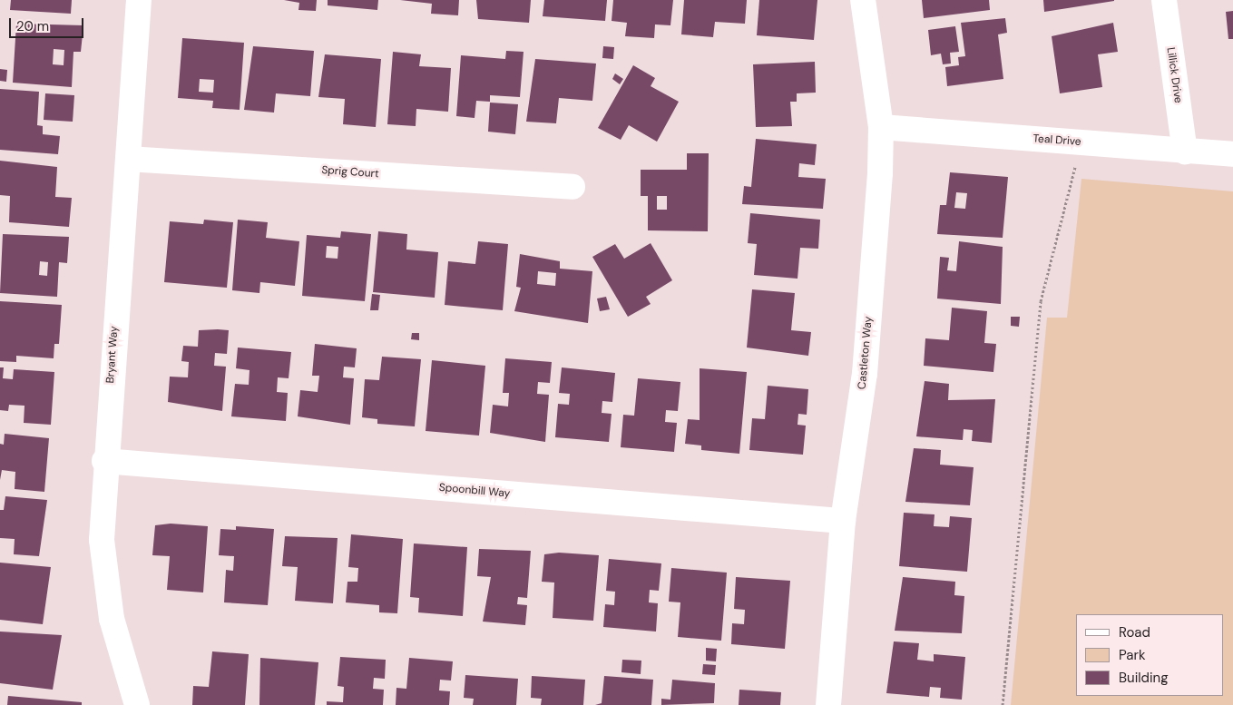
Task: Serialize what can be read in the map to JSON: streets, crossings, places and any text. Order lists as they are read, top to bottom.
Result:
{
  "streets": {
    "street": [
      "Lillick Drive",
      "Teal Drive",
      "Sprig Court",
      "Castleton Way",
      "Bryant Way",
      "Spoonbill Way"
    ]
  },
  "crossings": [
    ["Lillick Drive", "Teal Drive"],
    ["Teal Drive", "Castleton Way"],
    ["Sprig Court", "Bryant Way"],
    ["Castleton Way", "Spoonbill Way"],
    ["Bryant Way", "Spoonbill Way"]
  ],
  "legend": ["Road", "Park", "Building"],
  "scale_bar": "20 m"
}
